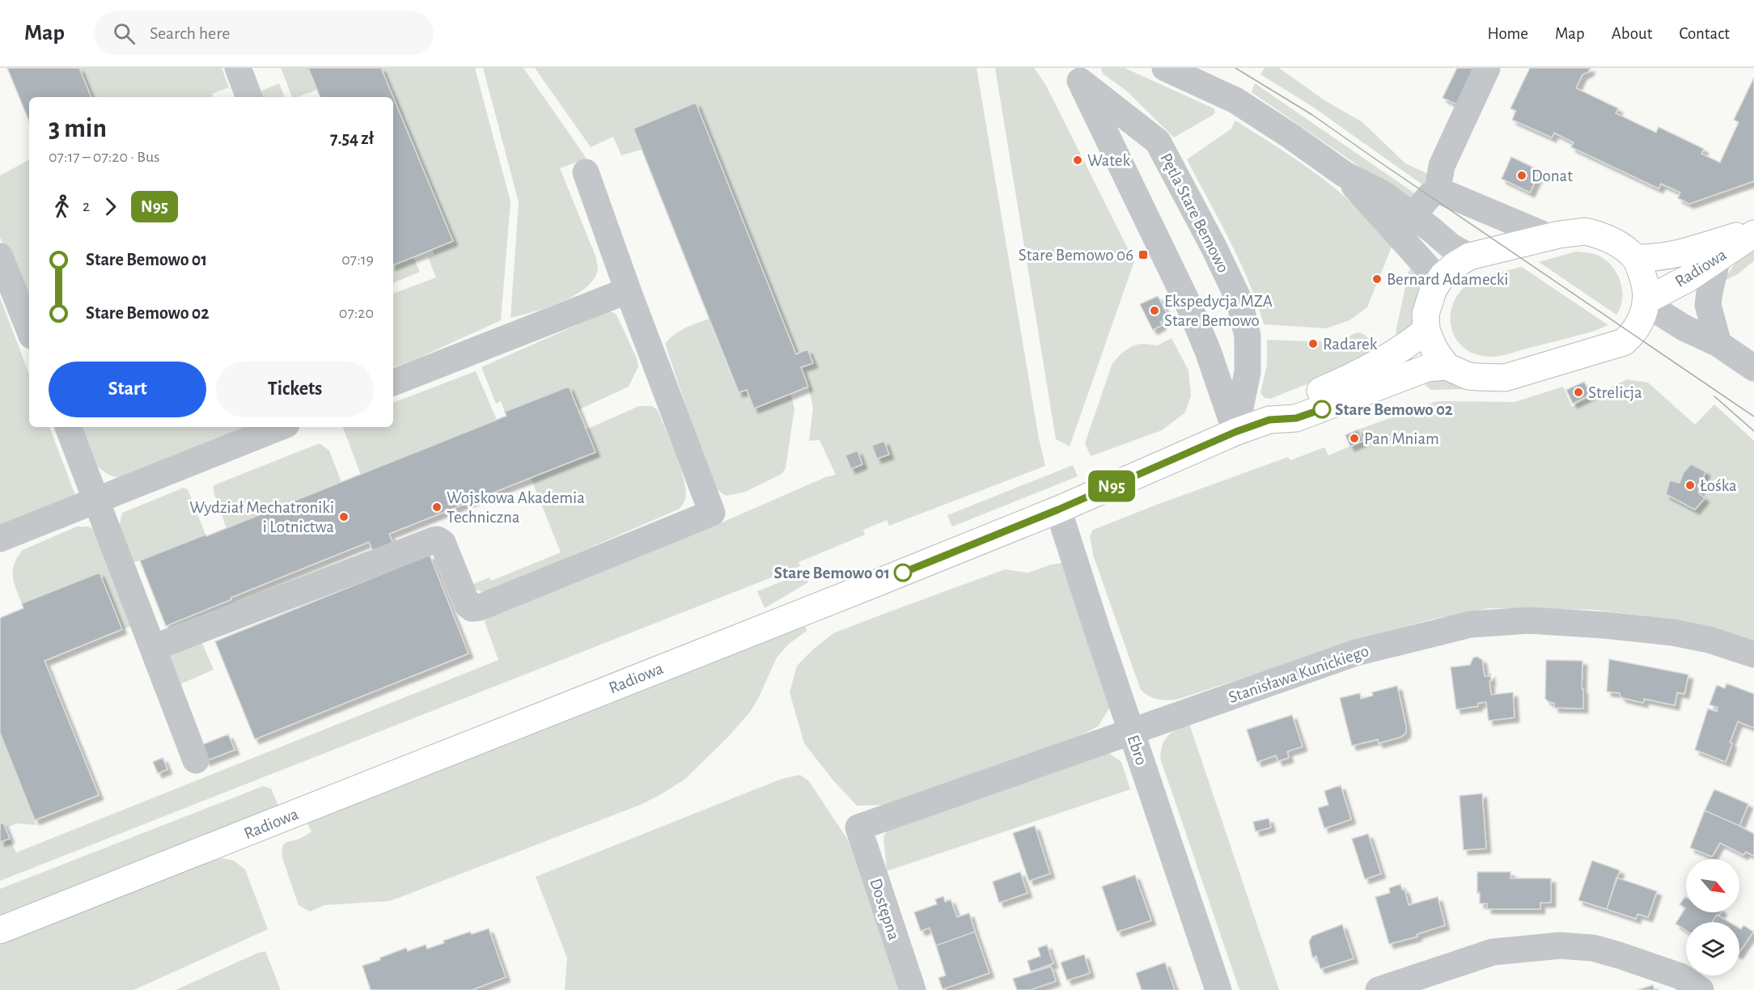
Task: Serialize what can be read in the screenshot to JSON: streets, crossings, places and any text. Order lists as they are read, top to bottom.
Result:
{
  "streets": {
    "main road": ["Radiowa"],
    "street": [
      "Pętla Stare Bemowo",
      "Stanisława Kunickiego",
      "Ebro",
      "Dostępna"
    ]
  },
  "crossings": [
    ["Pętla Stare Bemowo", "Radiowa"],
    ["Radiowa", "Ebro"],
    ["Stanisława Kunickiego", "Ebro"],
    ["Stanisława Kunickiego", "Dostępna"]
  ],
  "places": {
    "other": [
      "Watek",
      "Donat",
      "Bernard Adamecki",
      "Ekspedycja MZA Stare Bemowo",
      "Radarek",
      "Strelicja",
      "Stare Bemowo 02",
      "Pan Mniam",
      "Łośka",
      "Wojskowa Akademia Techniczna",
      "Wydział Mechatroniki i Lotnictwa",
      "Stare Bemowo 01"
    ],
    "transit": ["Stare Bemowo 06"]
  },
  "lines": ["bus line N95"],
  "north": "bottom right",
  "page": {
    "header": "Map",
    "search": "Search here",
    "nav": [
      "Home",
      "Map",
      "About",
      "Contact"
    ],
    "on_map": "N95",
    "heading": ["3 min", "07:17 – 07:20 · Bus", "7.54 zł"],
    "legs": ["2", "N95"],
    "list": [
      {
        "name": "Stare Bemowo 01",
        "value": "07:19"
      },
      {
        "name": "Stare Bemowo 02",
        "value": "07:20"
      }
    ],
    "buttons": ["Start", "Tickets"]
  }
}
